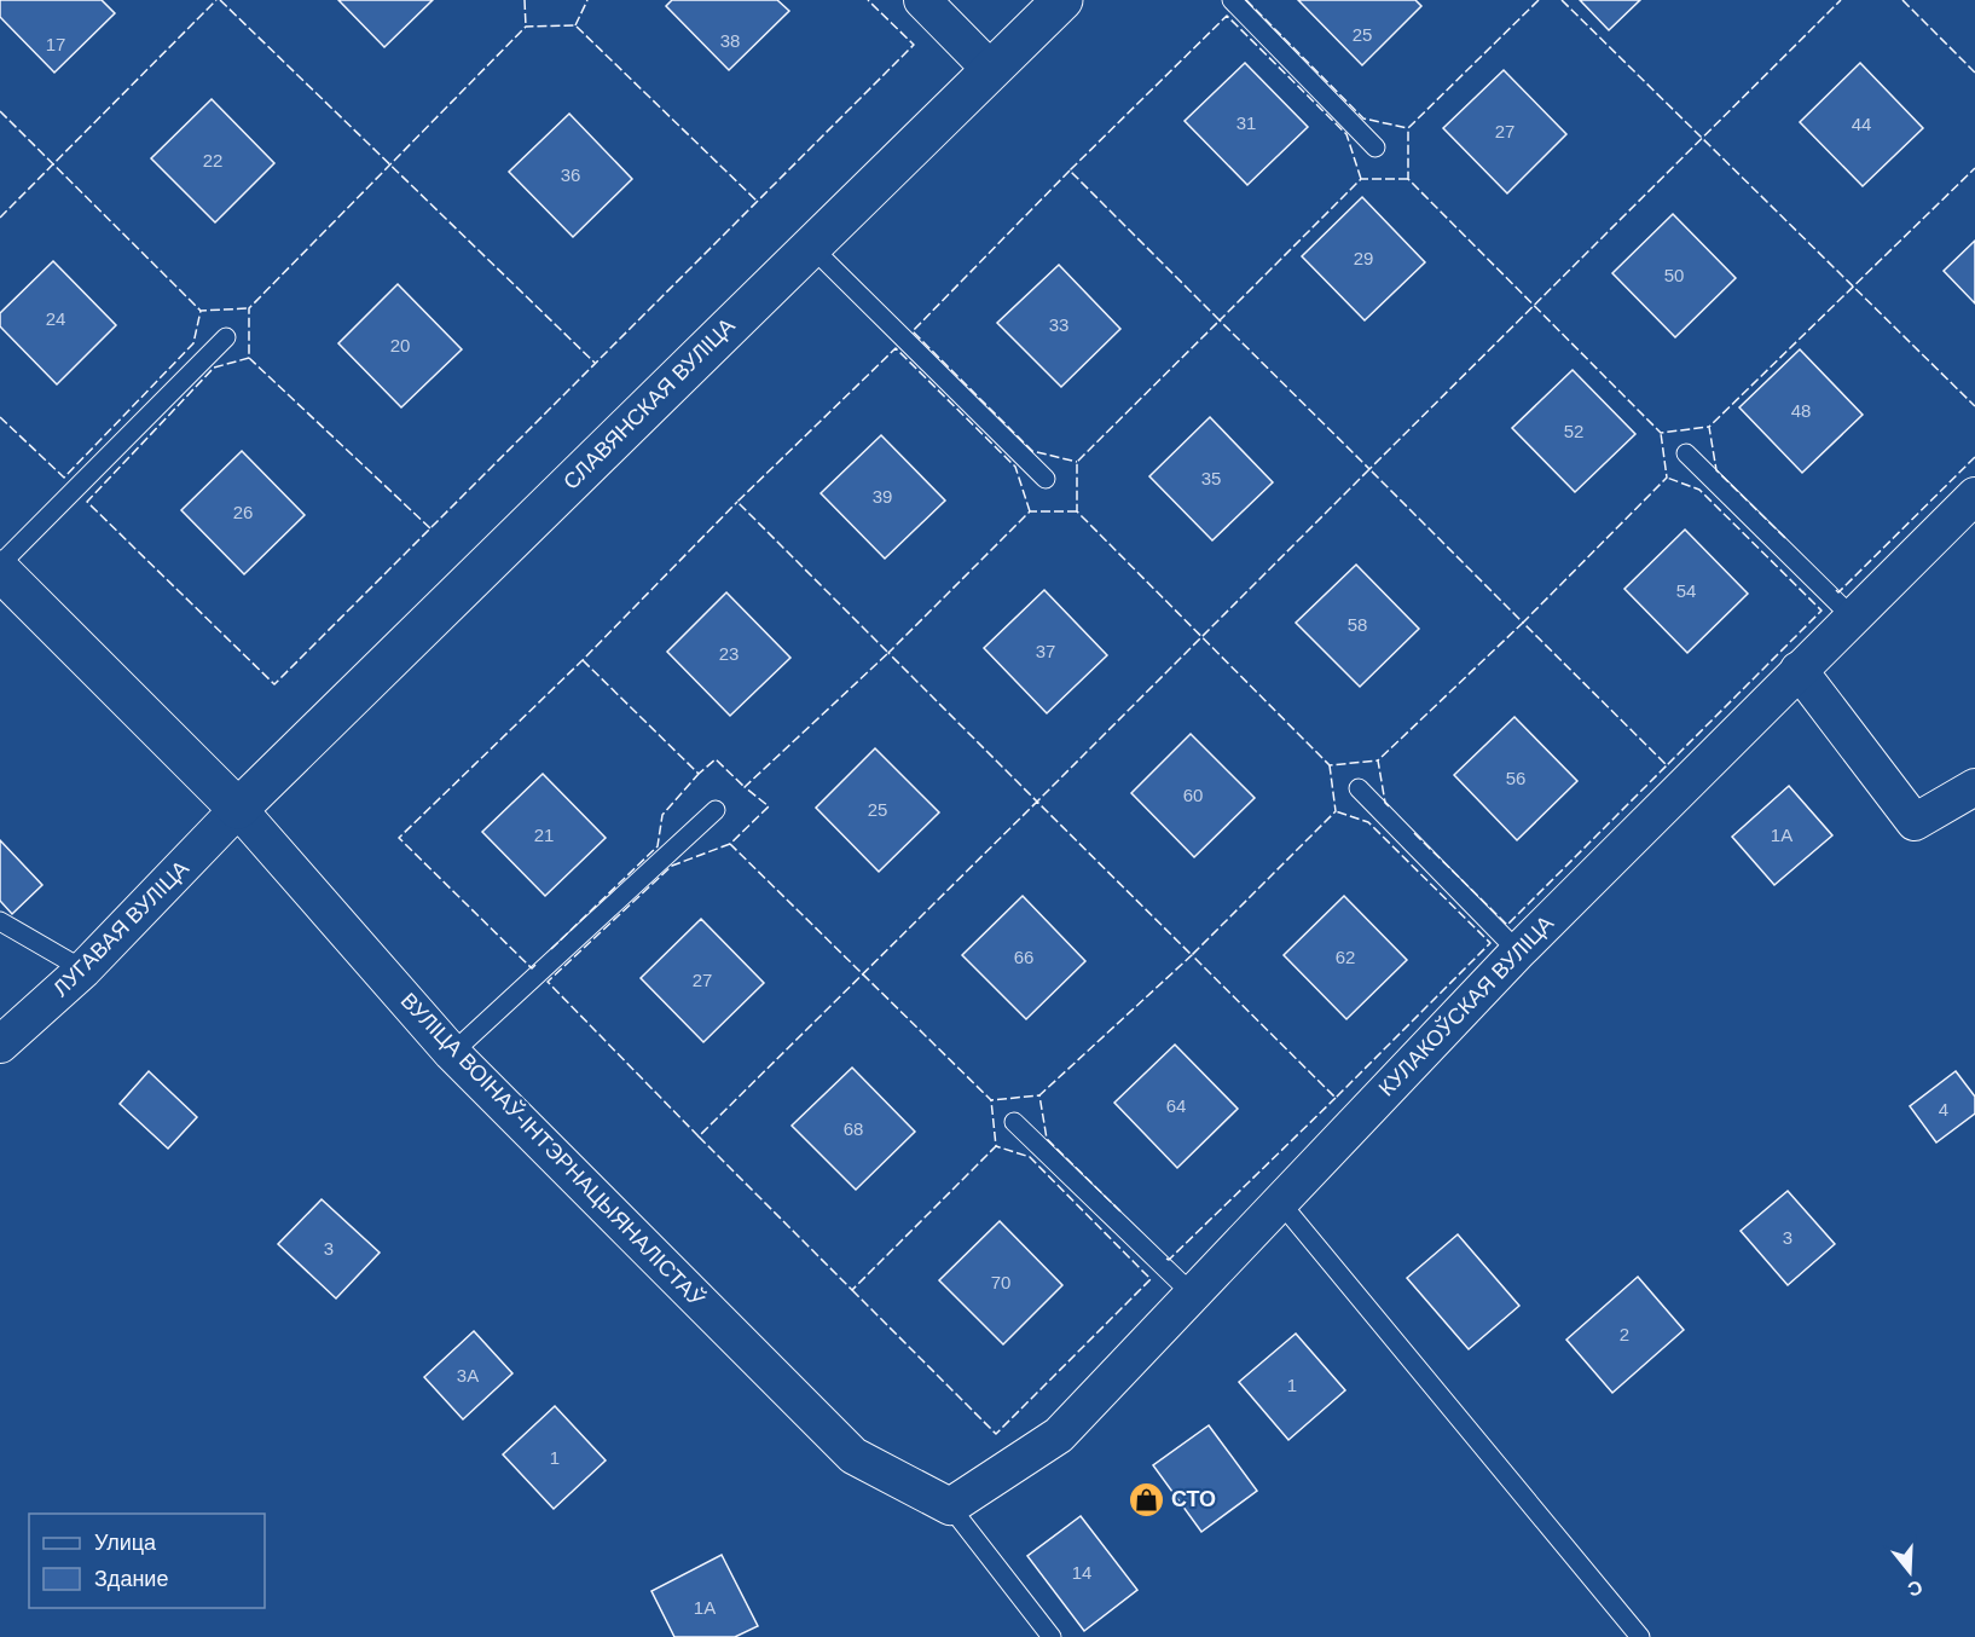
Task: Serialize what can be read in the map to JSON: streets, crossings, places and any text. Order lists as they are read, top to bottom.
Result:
{
  "streets": {
    "street": [
      "СЛАВЯНСКАЯ ВУЛІЦА",
      "ЛУГАВАЯ ВУЛІЦА",
      "КУЛАКОЎСКАЯ ВУЛІЦА",
      "ВУЛІЦА ВОІНАЎ-ІНТЭРНАЦЫЯНАЛІСТАЎ"
    ]
  },
  "crossings": [
    ["СЛАВЯНСКАЯ ВУЛІЦА", "ЛУГАВАЯ ВУЛІЦА"],
    ["СЛАВЯНСКАЯ ВУЛІЦА", "ВУЛІЦА ВОІНАЎ-ІНТЭРНАЦЫЯНАЛІСТАЎ"],
    ["ЛУГАВАЯ ВУЛІЦА", "ВУЛІЦА ВОІНАЎ-ІНТЭРНАЦЫЯНАЛІСТАЎ"],
    ["КУЛАКОЎСКАЯ ВУЛІЦА", "ВУЛІЦА ВОІНАЎ-ІНТЭРНАЦЫЯНАЛІСТАЎ"]
  ],
  "places": {
    "shop": ["СТО"]
  },
  "house_numbers": [
    "25",
    "38",
    "17",
    "31",
    "44",
    "27",
    "22",
    "36",
    "29",
    "50",
    "24",
    "33",
    "20",
    "48",
    "52",
    "35",
    "39",
    "26",
    "54",
    "58",
    "37",
    "23",
    "56",
    "60",
    "25",
    "21",
    "1А",
    "66",
    "62",
    "27",
    "64",
    "4",
    "68",
    "3",
    "3",
    "70",
    "2",
    "3А",
    "1",
    "1",
    "14",
    "1А"
  ],
  "legend": ["Улица", "Здание"],
  "north": "bottom"
}
